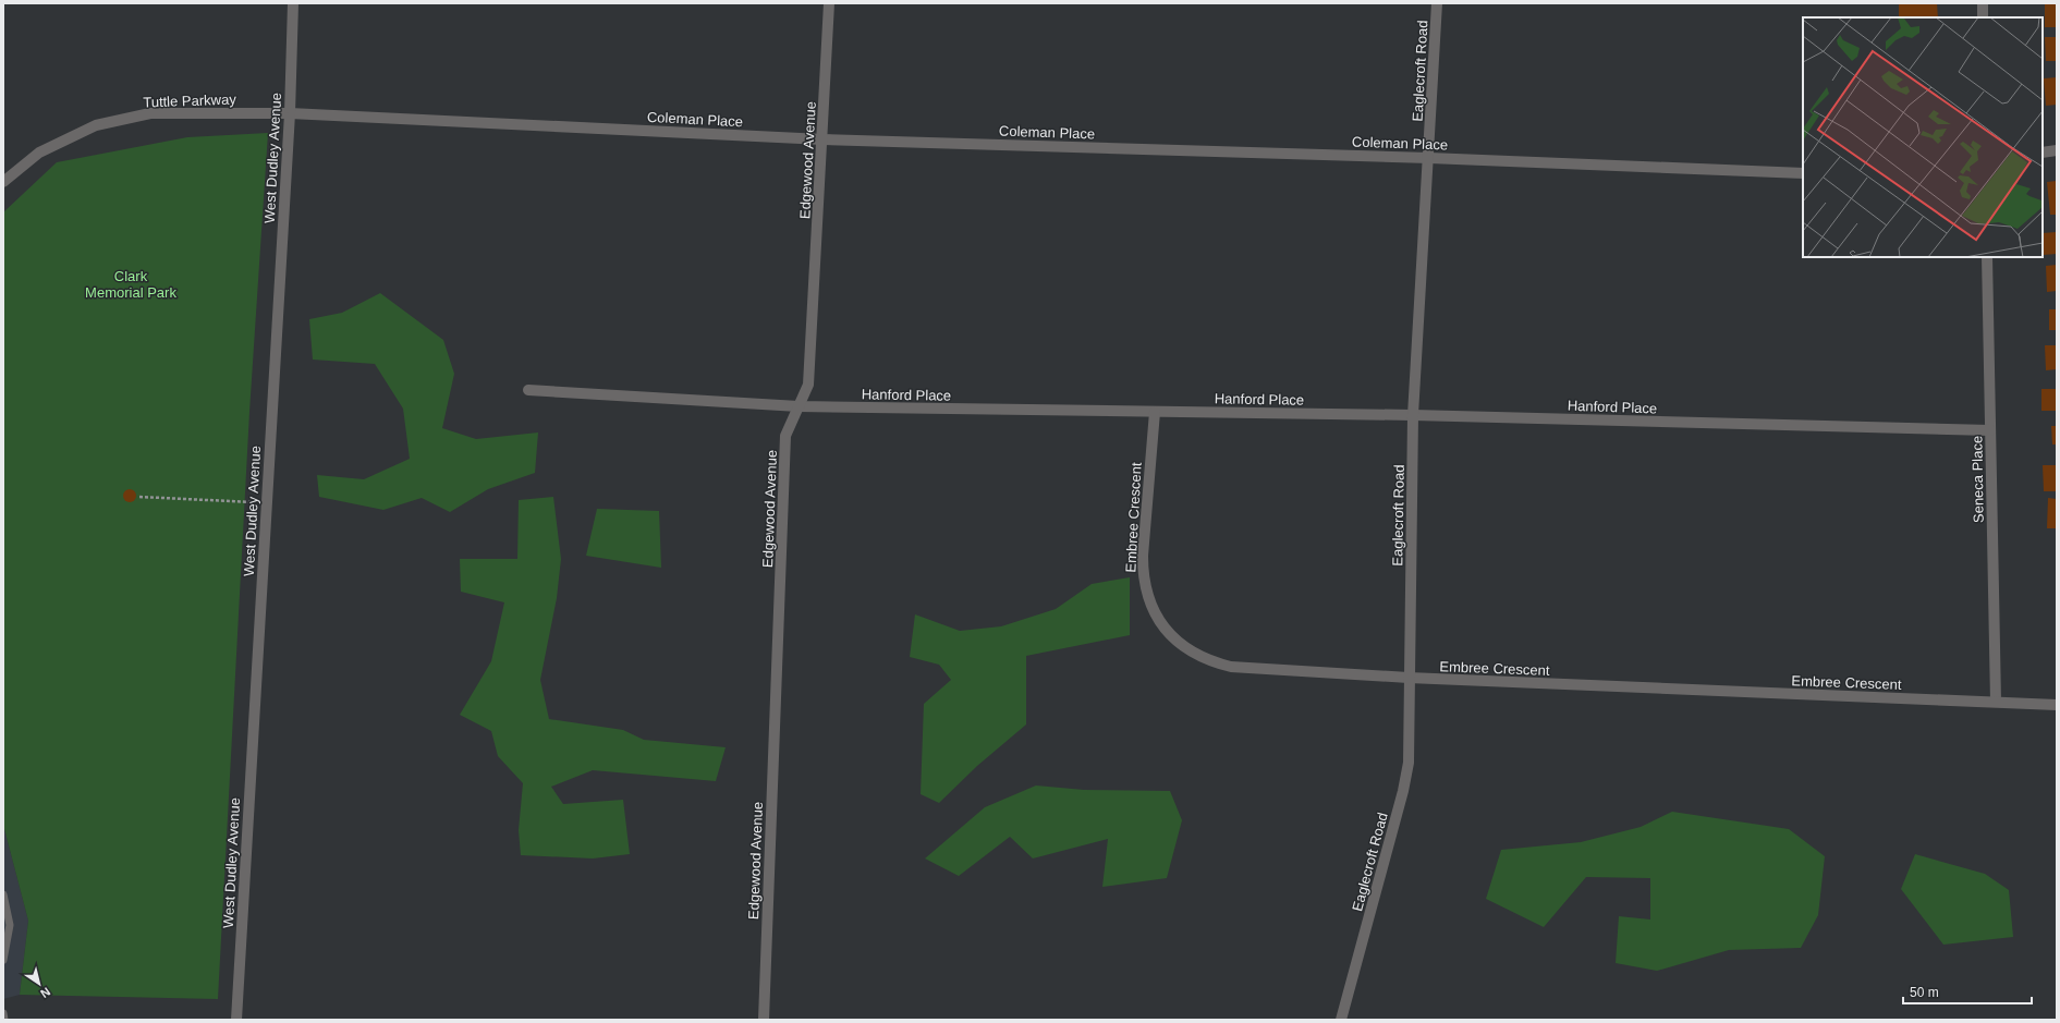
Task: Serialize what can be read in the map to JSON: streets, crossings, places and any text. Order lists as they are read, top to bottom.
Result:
{
  "streets": {
    "street": [
      "Eaglecroft Road",
      "Tuttle Parkway",
      "Coleman Place",
      "West Dudley Avenue",
      "Edgewood Avenue",
      "Hanford Place",
      "Seneca Place",
      "Embree Crescent"
    ]
  },
  "crossings": [
    ["Eaglecroft Road", "Coleman Place"],
    ["Eaglecroft Road", "Hanford Place"],
    ["Eaglecroft Road", "Embree Crescent"],
    ["Tuttle Parkway", "Coleman Place"],
    ["Tuttle Parkway", "West Dudley Avenue"],
    ["Coleman Place", "West Dudley Avenue"],
    ["Coleman Place", "Edgewood Avenue"],
    ["Edgewood Avenue", "Hanford Place"],
    ["Hanford Place", "Seneca Place"],
    ["Hanford Place", "Embree Crescent"],
    ["Seneca Place", "Embree Crescent"]
  ],
  "parks": ["Clark Memorial Park"],
  "scale_bar": "50 m",
  "north": "bottom right"
}
